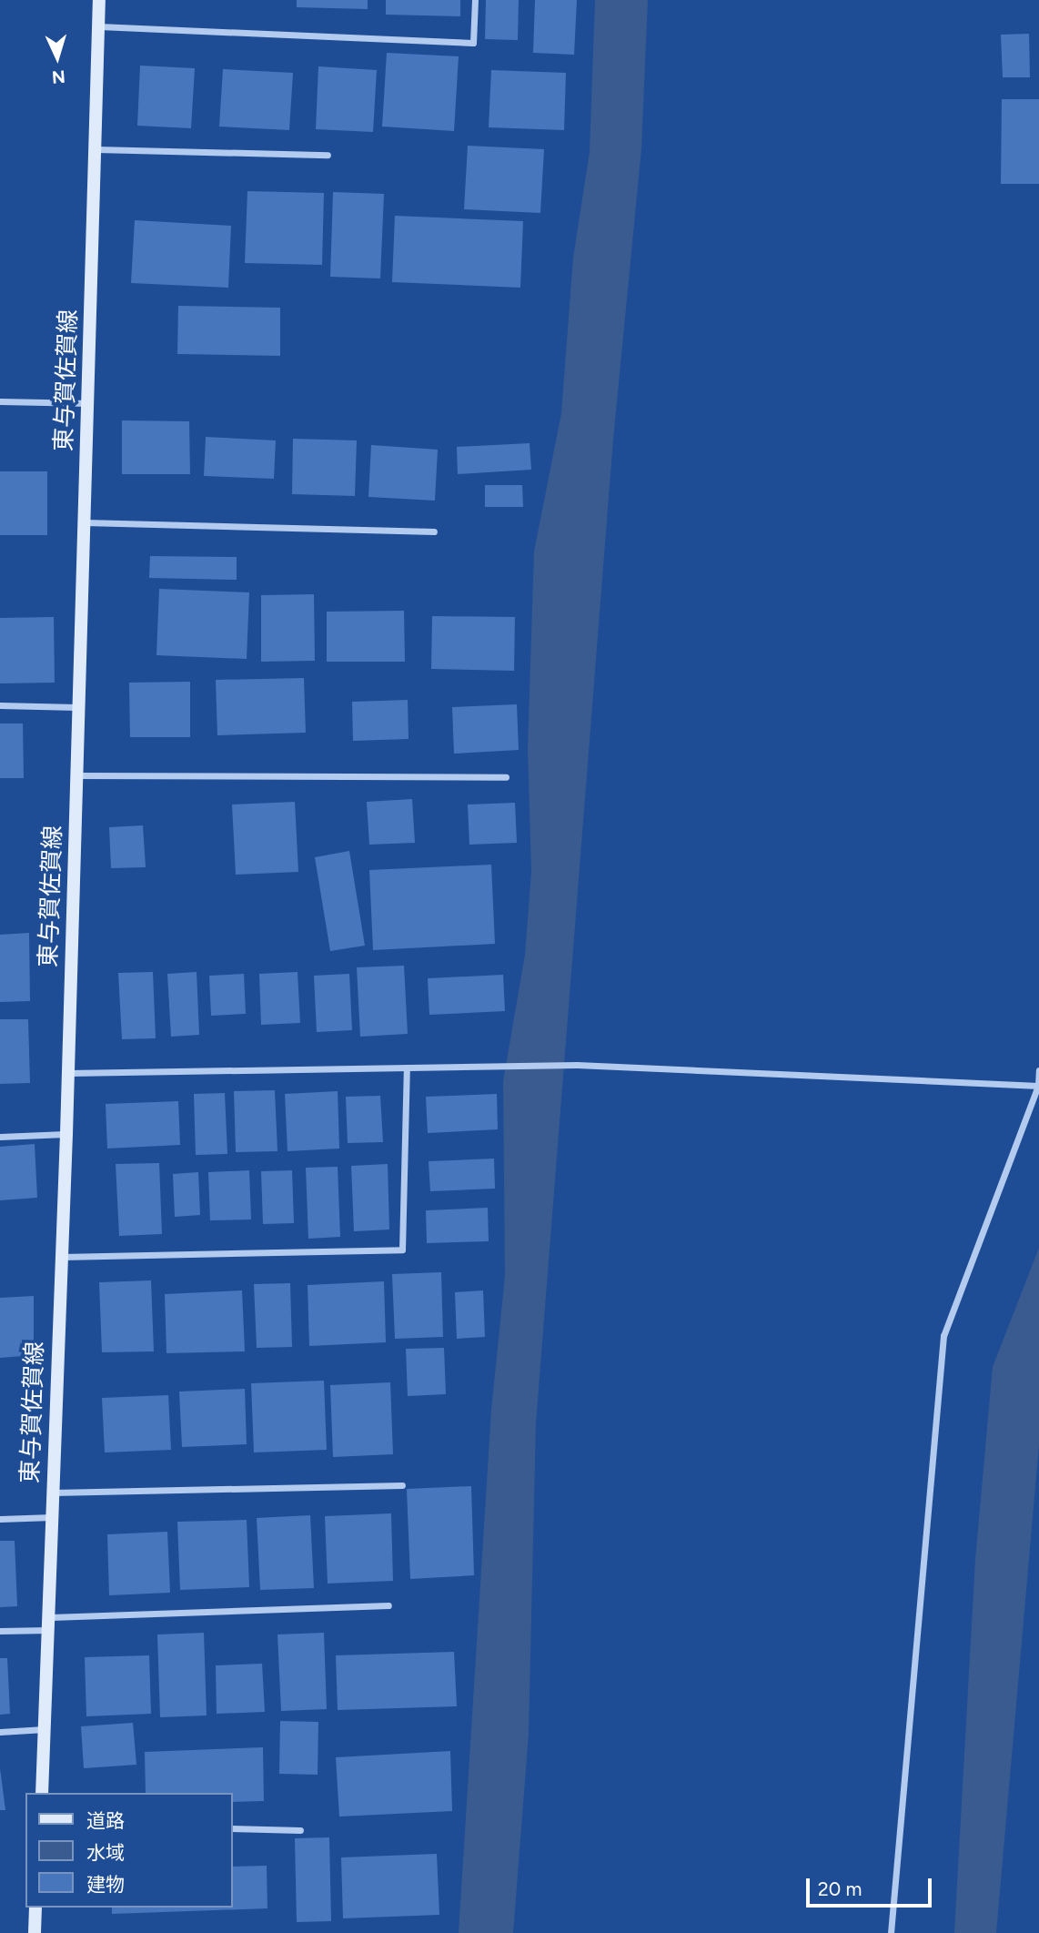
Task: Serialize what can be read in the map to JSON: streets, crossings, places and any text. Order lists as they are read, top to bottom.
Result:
{
  "streets": {
    "main road": ["東与賀佐賀線"]
  },
  "legend": ["道路", "水域", "建物"],
  "scale_bar": "20 m",
  "north": "bottom"
}
